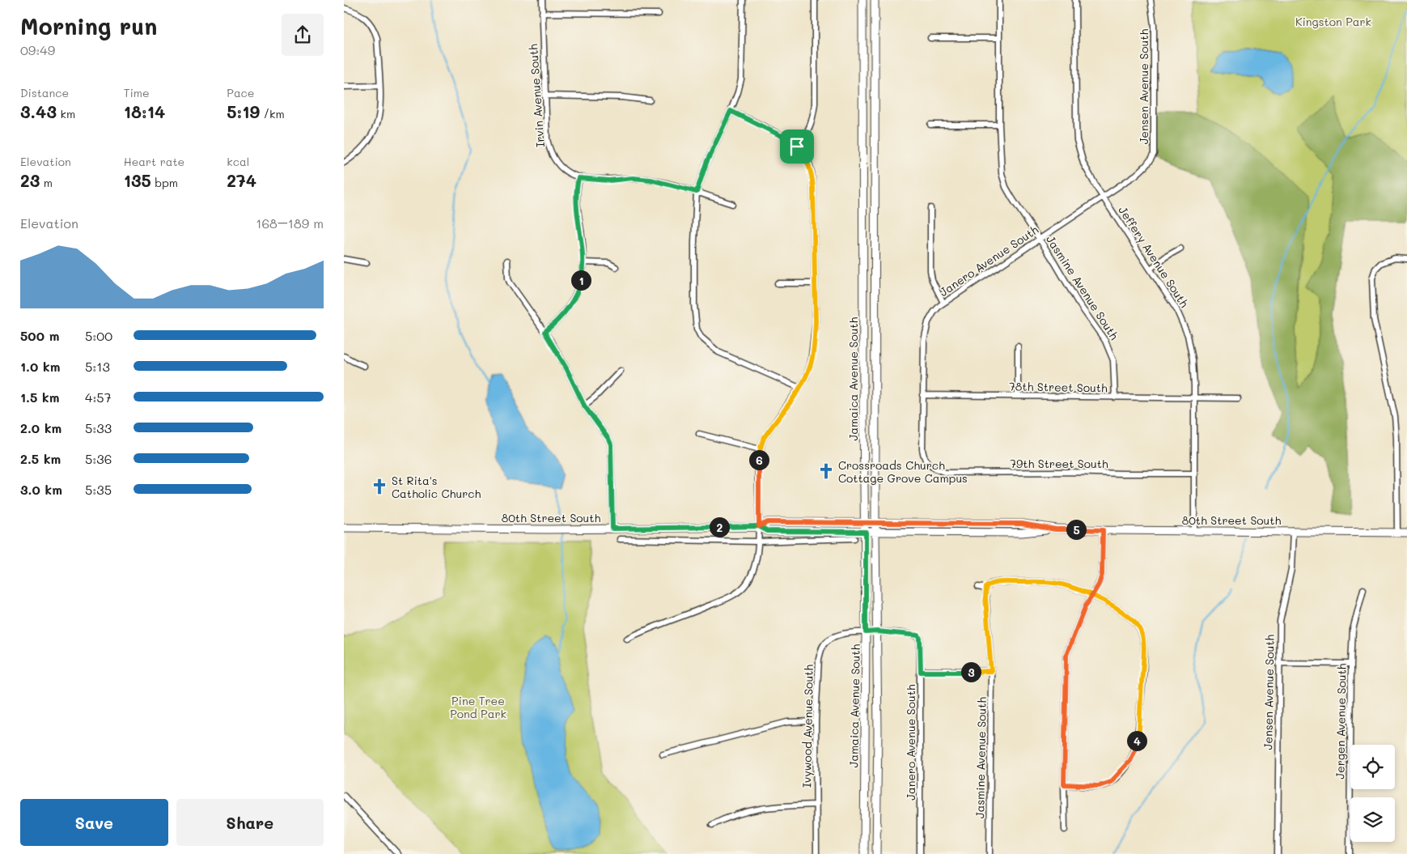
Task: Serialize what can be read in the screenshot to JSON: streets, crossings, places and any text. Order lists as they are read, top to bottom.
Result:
{
  "streets": {
    "main road": ["Jamaica Avenue South", "80th Street South"],
    "street": [
      "Jensen Avenue South",
      "Irvin Avenue South",
      "Jeffery Avenue South",
      "Janero Avenue South",
      "Jasmine Avenue South",
      "78th Street South",
      "79th Street South",
      "Jergen Avenue South",
      "Ivywood Avenue South"
    ]
  },
  "crossings": [
    ["Jensen Avenue South", "Jeffery Avenue South"],
    ["Jensen Avenue South", "Janero Avenue South"],
    ["Jensen Avenue South", "80th Street South"],
    ["Jeffery Avenue South", "Janero Avenue South"],
    ["Jeffery Avenue South", "78th Street South"],
    ["Jeffery Avenue South", "79th Street South"],
    ["Jeffery Avenue South", "80th Street South"],
    ["Janero Avenue South", "Jasmine Avenue South"],
    ["Janero Avenue South", "Jamaica Avenue South"],
    ["Janero Avenue South", "78th Street South"],
    ["Janero Avenue South", "79th Street South"],
    ["Janero Avenue South", "Ivywood Avenue South"],
    ["Jasmine Avenue South", "78th Street South"],
    ["Jamaica Avenue South", "80th Street South"],
    ["Jamaica Avenue South", "Ivywood Avenue South"]
  ],
  "parks": ["Kingston Park", "Pine Tree Pond Park"],
  "places": {
    "church": ["Crossroads Church Cottage Grove Campus", "St Rita's Catholic Church"]
  },
  "page": {
    "heading": ["Morning run", "09:49"],
    "stats": [
      ["Distance", "3.43 km"],
      ["Time", "18:14"],
      ["Pace", "5:19 /km"],
      ["Elevation", "23 m"],
      ["Heart rate", "135 bpm"],
      ["kcal", "274"]
    ],
    "chart": ["Elevation", "168–189 m"],
    "pins": [
      "1",
      "6",
      "2",
      "5",
      "3",
      "4"
    ],
    "list": [
      {
        "name": "500 m",
        "note": "5:00"
      },
      {
        "name": "1.0 km",
        "note": "5:13"
      },
      {
        "name": "1.5 km",
        "note": "4:57"
      },
      {
        "name": "2.0 km",
        "note": "5:33"
      },
      {
        "name": "2.5 km",
        "note": "5:36"
      },
      {
        "name": "3.0 km",
        "note": "5:35"
      }
    ],
    "buttons": ["Save", "Share"]
  }
}
